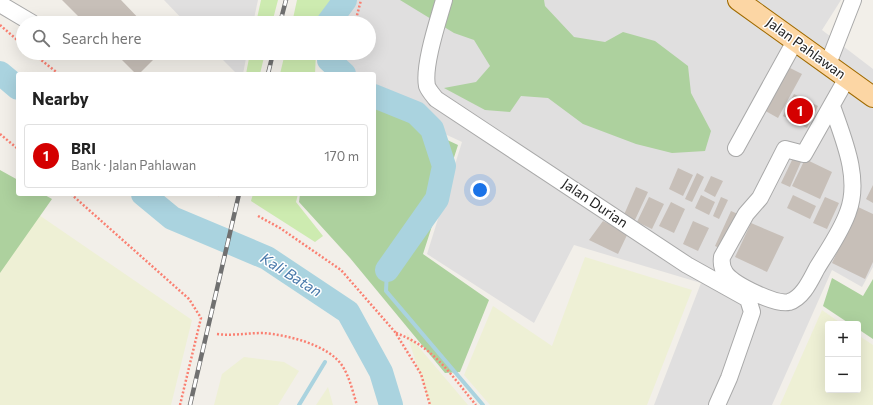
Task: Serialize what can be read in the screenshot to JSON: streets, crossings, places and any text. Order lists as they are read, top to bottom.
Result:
{
  "streets": {
    "main road": ["Jalan Pahlawan"],
    "street": ["Jalan Durian"]
  },
  "water": ["Kali Batan"],
  "page": {
    "search": "Search here",
    "heading": "Nearby",
    "pins": "1",
    "list": [
      {
        "mark": "1",
        "name": "BRI",
        "note": "Bank · Jalan Pahlawan",
        "value": "170 m"
      }
    ],
    "map_buttons": ["+", "−"]
  }
}
